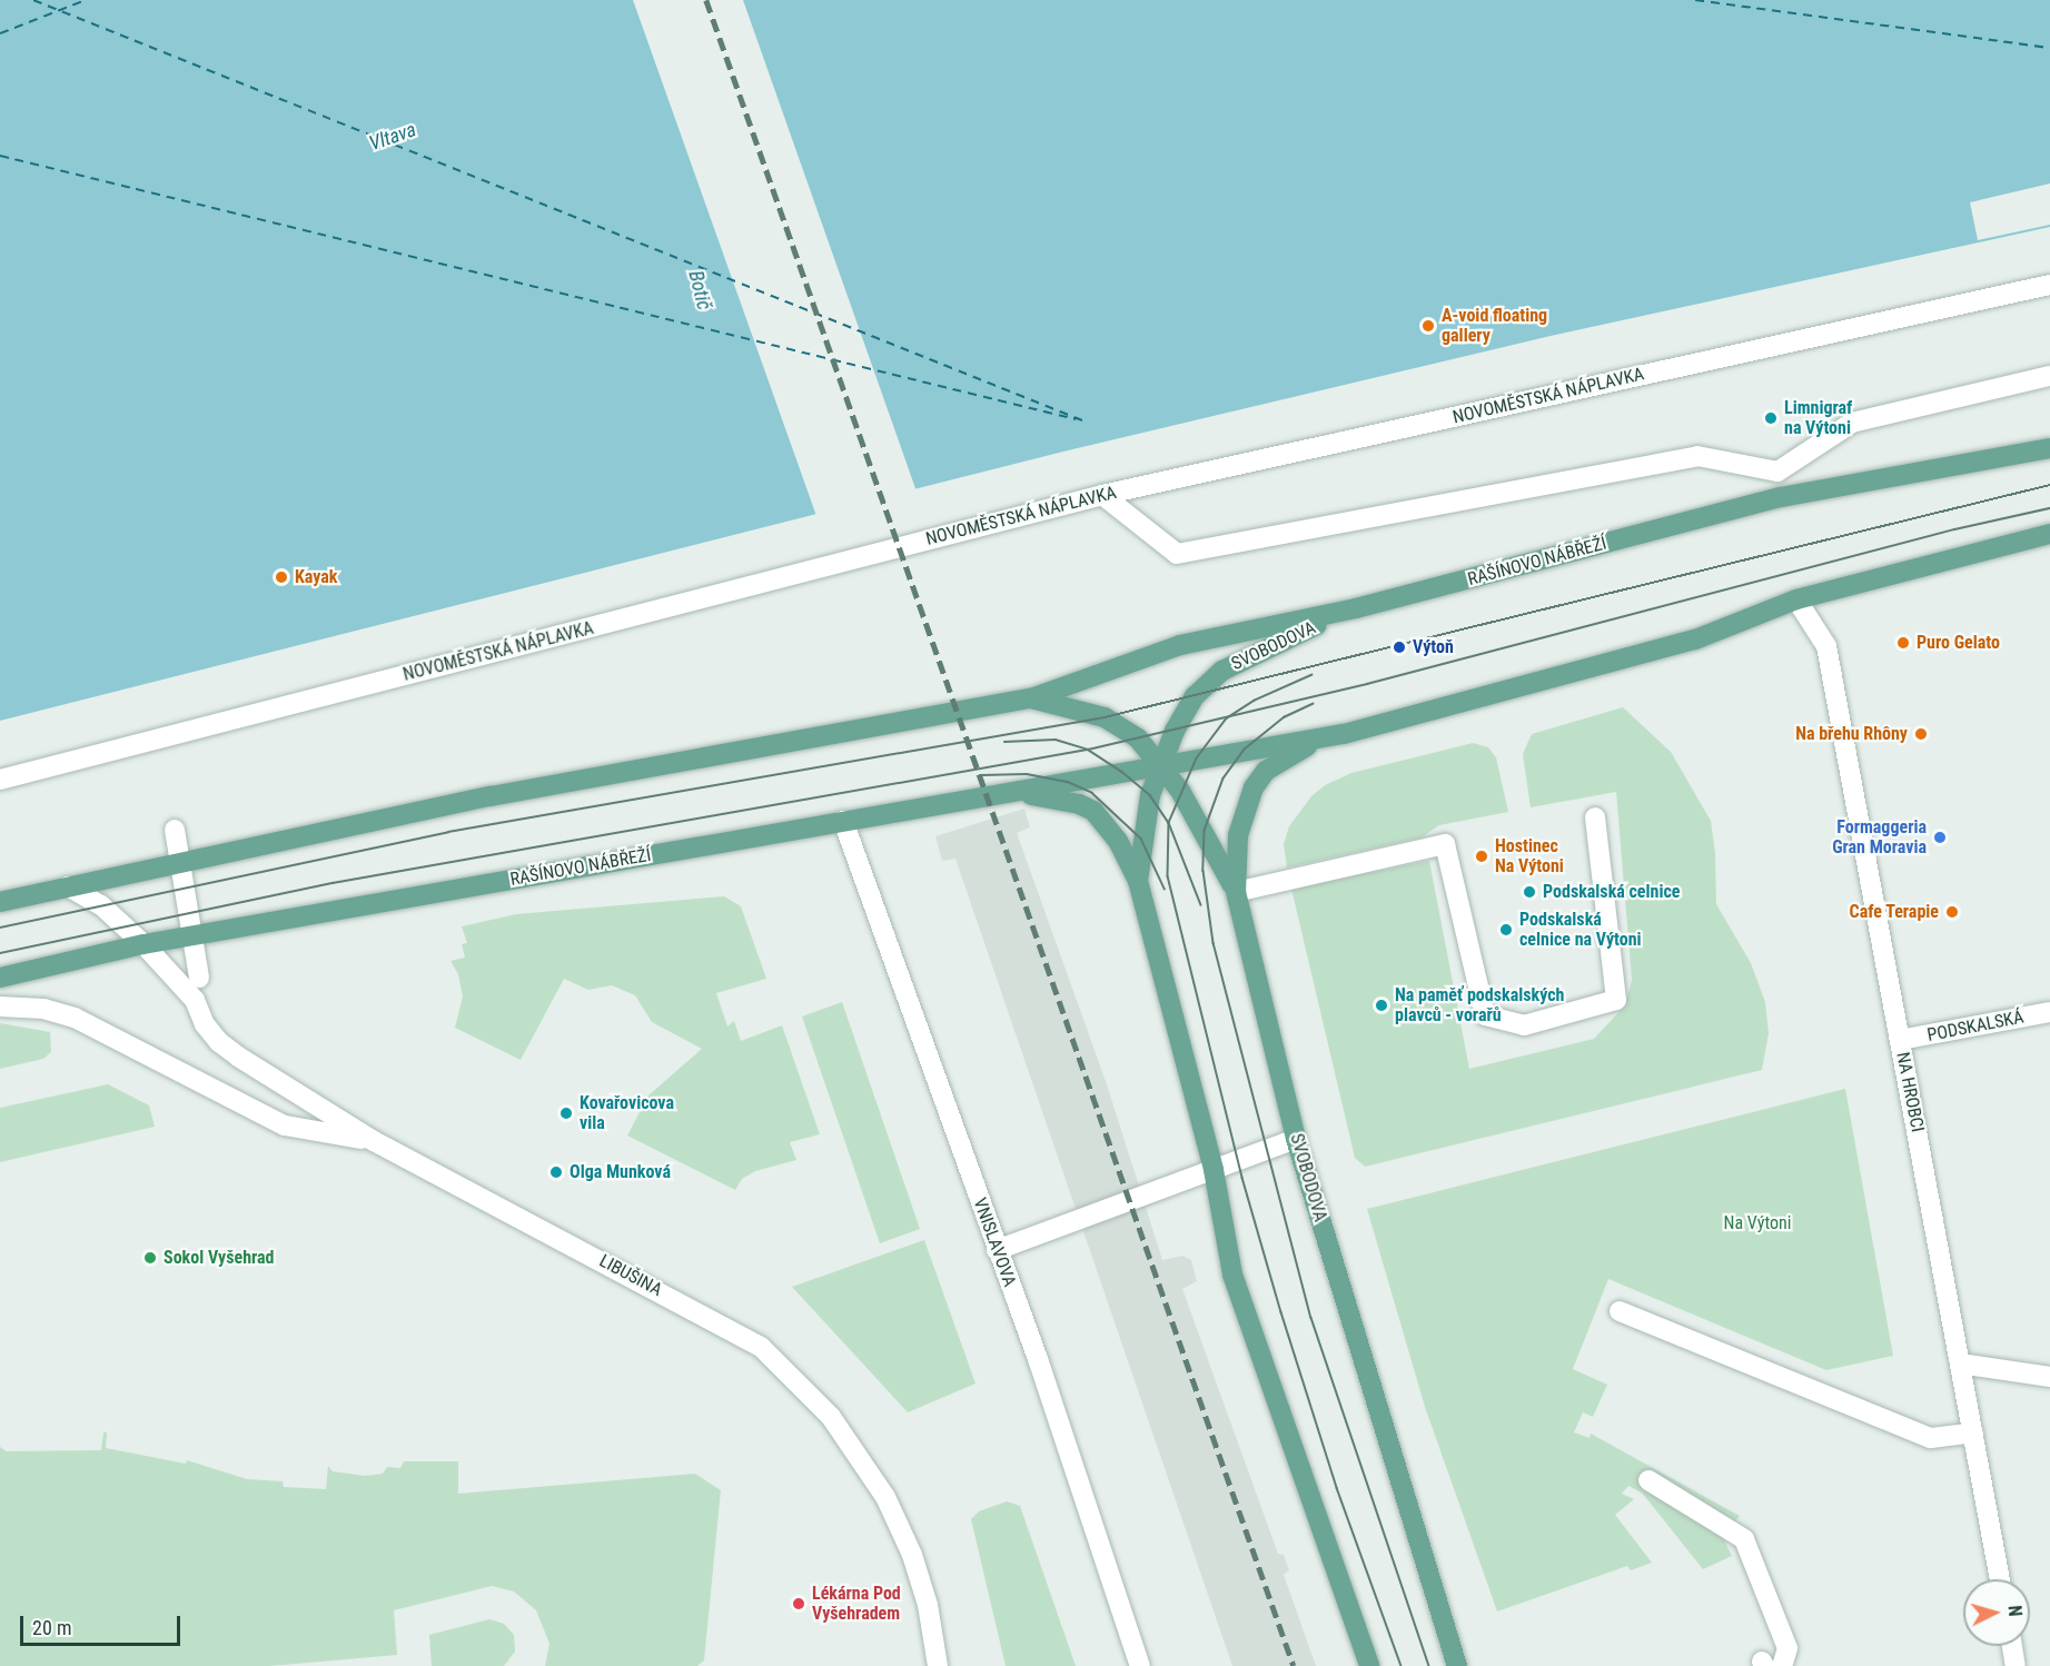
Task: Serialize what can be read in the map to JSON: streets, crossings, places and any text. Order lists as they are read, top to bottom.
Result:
{
  "streets": {
    "main road": ["RAŠÍNOVO NÁBŘEŽÍ", "SVOBODOVA"],
    "street": [
      "NOVOMĚSTSKÁ NÁPLAVKA",
      "PODSKALSKÁ",
      "NA HROBCI",
      "VNISLAVOVA",
      "LIBUŠINA"
    ]
  },
  "crossings": [
    ["RAŠÍNOVO NÁBŘEŽÍ", "SVOBODOVA"],
    ["RAŠÍNOVO NÁBŘEŽÍ", "NA HROBCI"],
    ["RAŠÍNOVO NÁBŘEŽÍ", "VNISLAVOVA"],
    ["RAŠÍNOVO NÁBŘEŽÍ", "LIBUŠINA"],
    ["PODSKALSKÁ", "NA HROBCI"]
  ],
  "water": ["Vltava", "Botič"],
  "parks": ["Na Výtoni"],
  "places": [
    "A-void floating gallery",
    "Limnigraf na Výtoni",
    "Kayak",
    "Puro Gelato",
    "Výtoň",
    "Na břehu Rhôny",
    "Formaggeria Gran Moravia",
    "Hostinec Na Výtoni",
    "Podskalská celnice",
    "Cafe Terapie",
    "Podskalská celnice na Výtoni",
    "Na paměť podskalských plavců - vorařů",
    "Kovařovicova vila",
    "Olga Munková",
    "Sokol Vyšehrad",
    "Lékárna Pod Vyšehradem"
  ],
  "scale_bar": "20 m",
  "north": "right"
}
